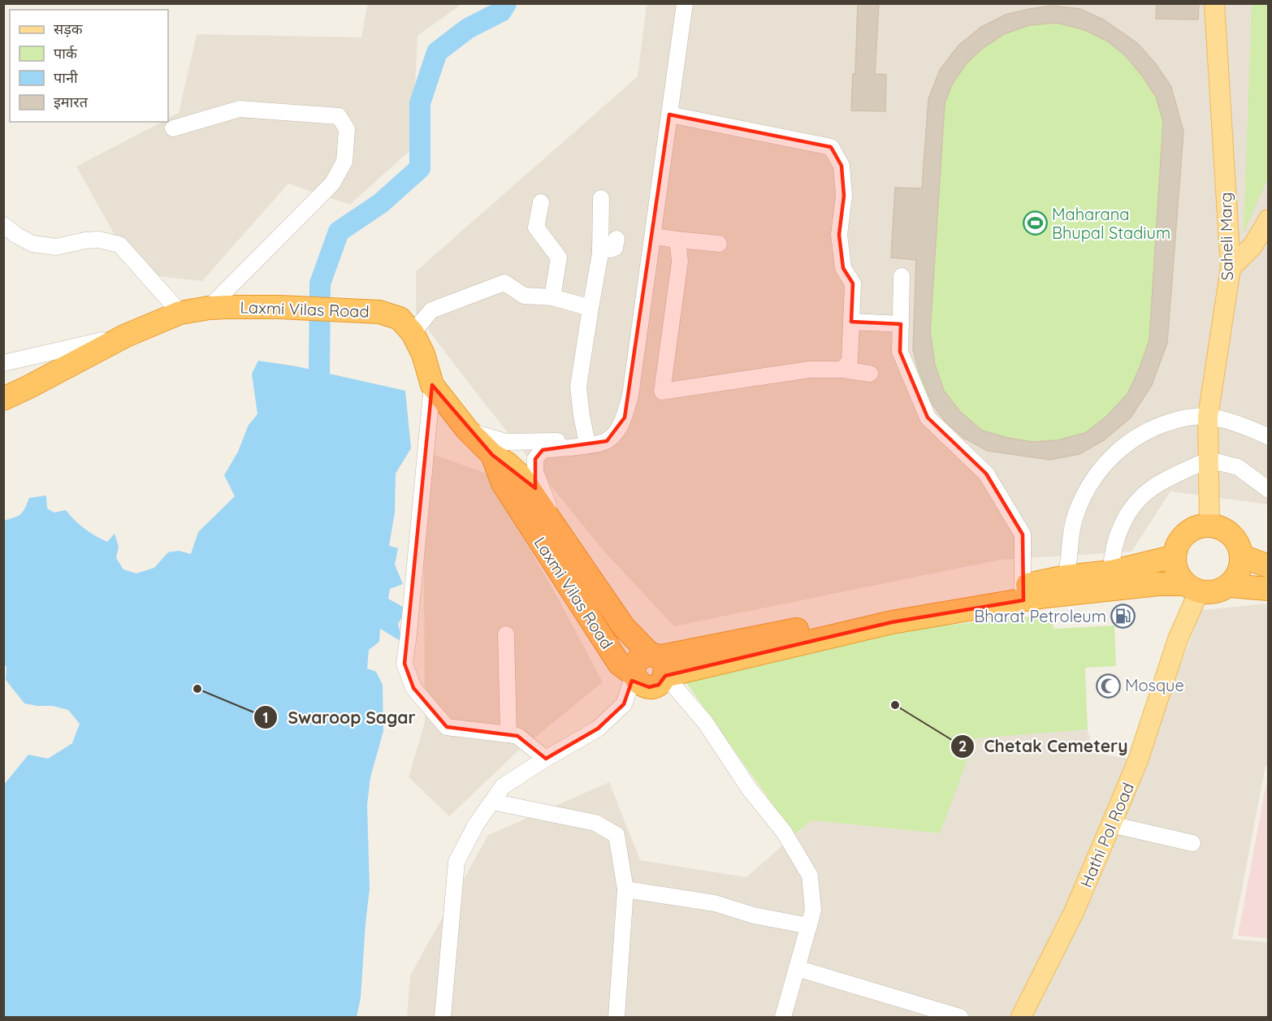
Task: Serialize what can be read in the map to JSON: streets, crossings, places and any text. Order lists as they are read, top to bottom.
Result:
{
  "streets": {
    "highway": ["Laxmi Vilas Road"],
    "main road": ["Saheli Marg", "Hathi Pol Road"]
  },
  "crossings": [
    ["Saheli Marg", "Hathi Pol Road"]
  ],
  "places": {
    "sports": ["Maharana Bhupal Stadium"],
    "fuel station": ["Bharat Petroleum"],
    "mosque": ["Mosque"],
    "other": ["Swaroop Sagar", "Chetak Cemetery"]
  },
  "legend": [
    "सड़क",
    "पार्क",
    "पानी",
    "इमारत"
  ]
}
